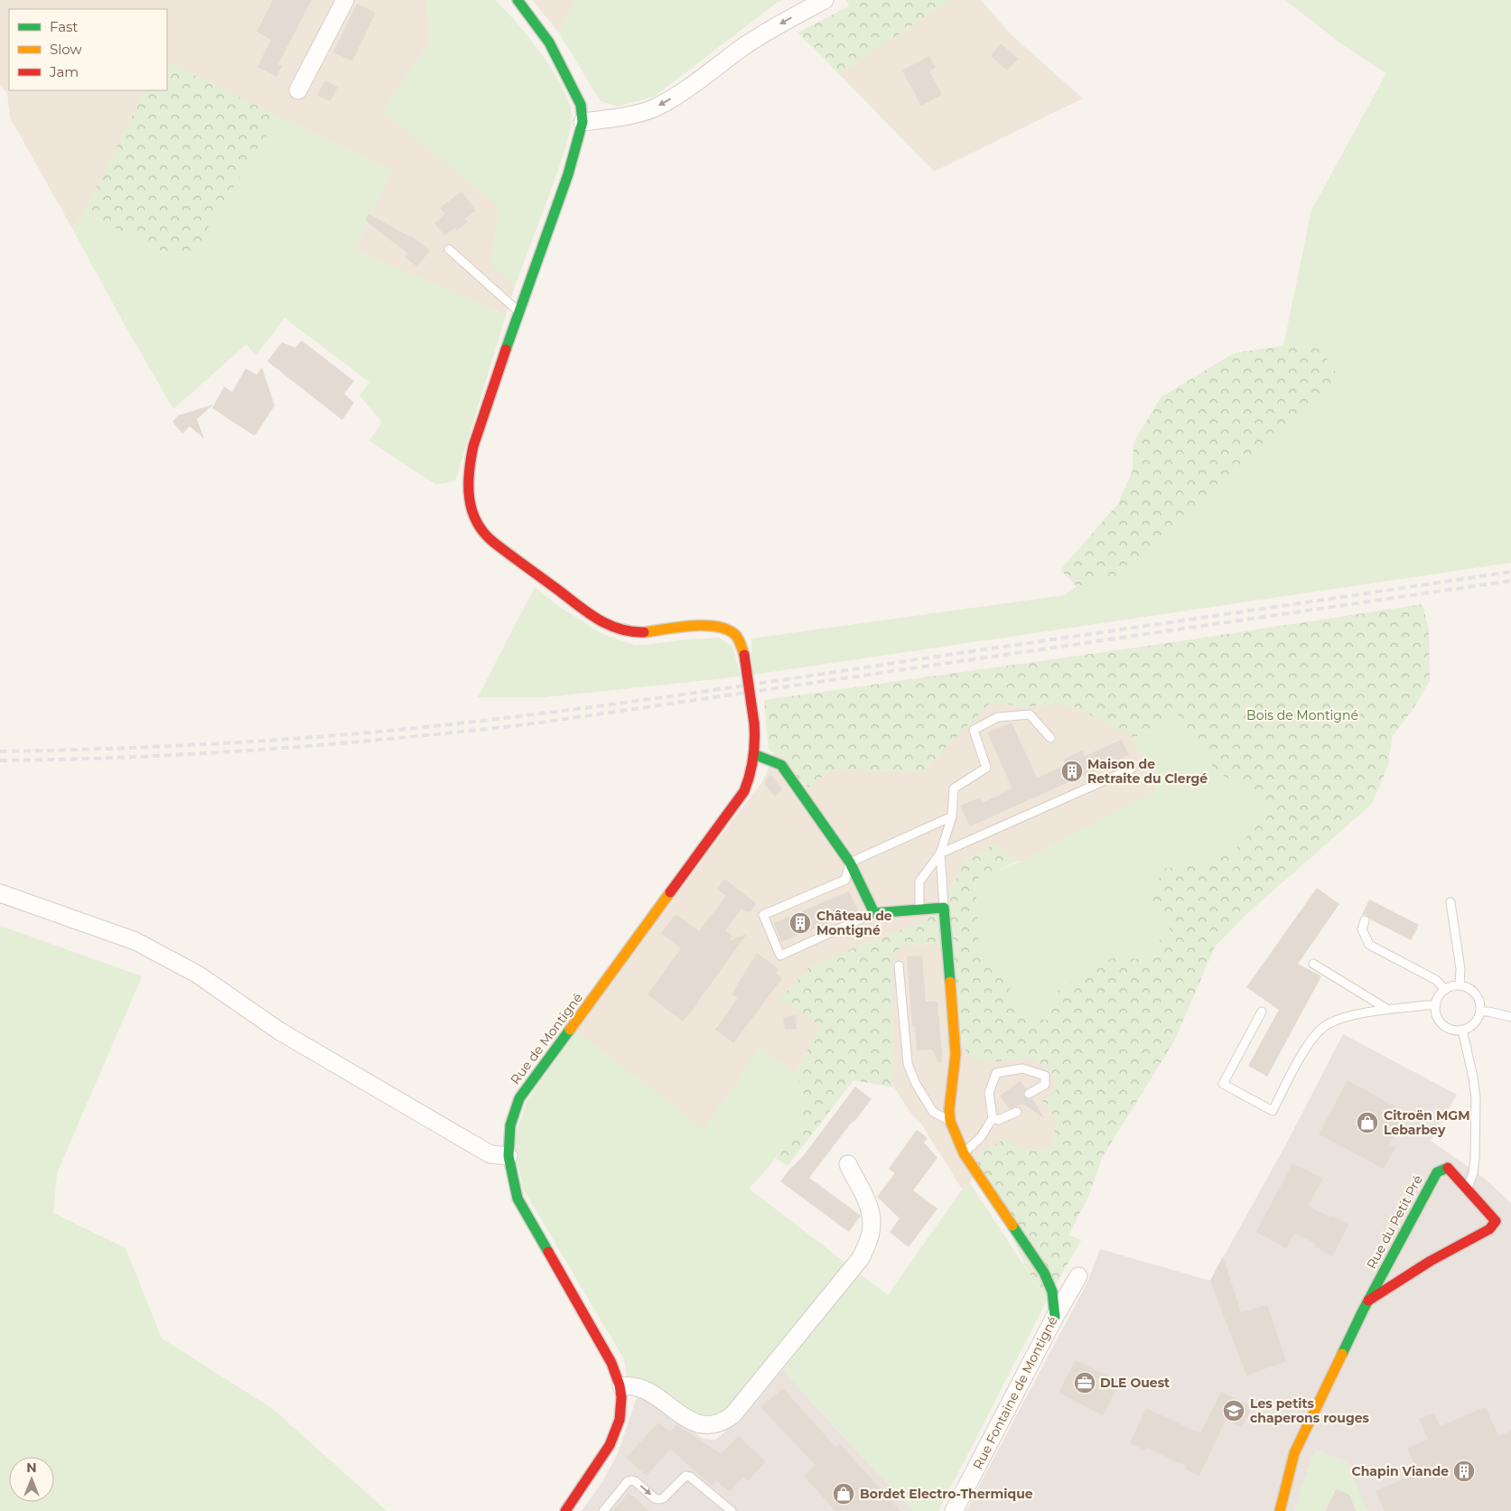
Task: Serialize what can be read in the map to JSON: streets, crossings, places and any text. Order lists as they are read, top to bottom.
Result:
{
  "streets": {
    "street": ["Rue de Montigné", "Rue du Petit Pré", "Rue Fontaine de Montigné"]
  },
  "parks": ["Bois de Montigné"],
  "places": {
    "building": ["Maison de Retraite du Clergé", "Château de Montigné", "Chapin Viande"],
    "shop": ["Citroën MGM Lebarbey", "Bordet Electro-Thermique"],
    "office": ["DLE Ouest"],
    "school or university": ["Les petits chaperons rouges"]
  },
  "legend": ["Fast", "Slow", "Jam"],
  "north": "top"
}
